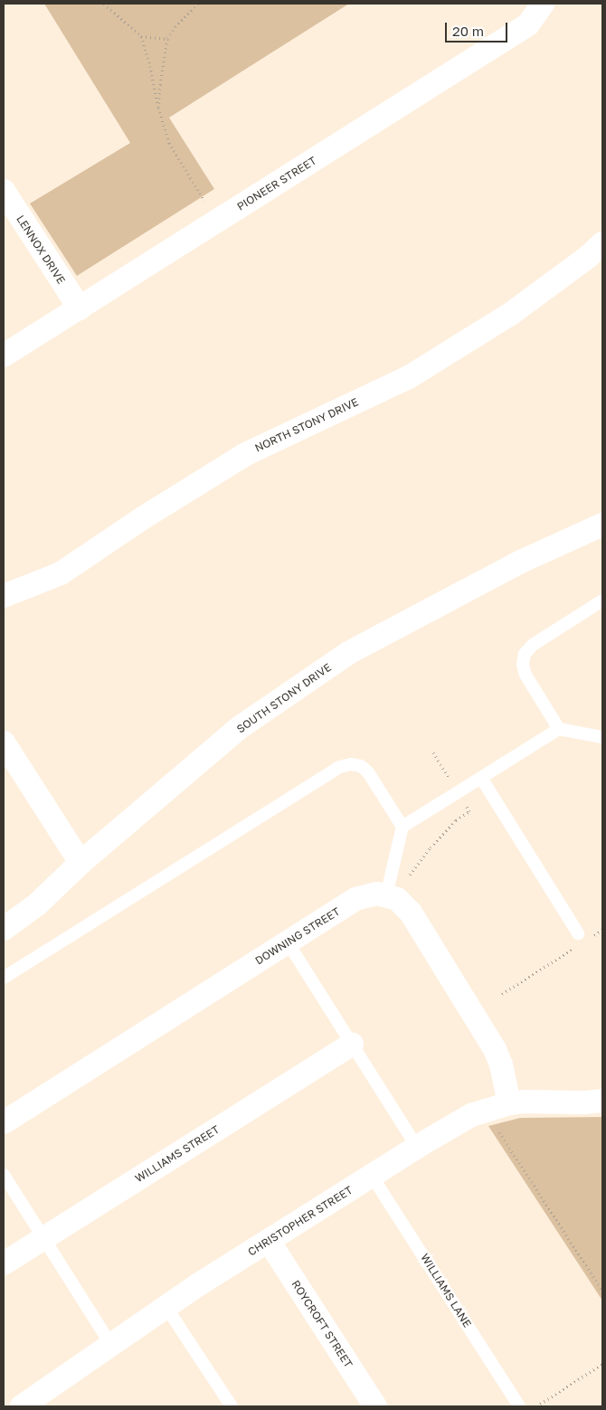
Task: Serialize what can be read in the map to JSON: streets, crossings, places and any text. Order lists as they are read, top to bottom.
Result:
{
  "streets": {
    "street": [
      "PIONEER STREET",
      "LENNOX DRIVE",
      "NORTH STONY DRIVE",
      "SOUTH STONY DRIVE",
      "DOWNING STREET",
      "WILLIAMS STREET",
      "CHRISTOPHER STREET",
      "ROYCROFT STREET"
    ],
    "lane": ["WILLIAMS LANE"]
  },
  "crossings": [
    ["PIONEER STREET", "LENNOX DRIVE"],
    ["CHRISTOPHER STREET", "WILLIAMS LANE"],
    ["CHRISTOPHER STREET", "ROYCROFT STREET"]
  ],
  "scale_bar": "20 m"
}
